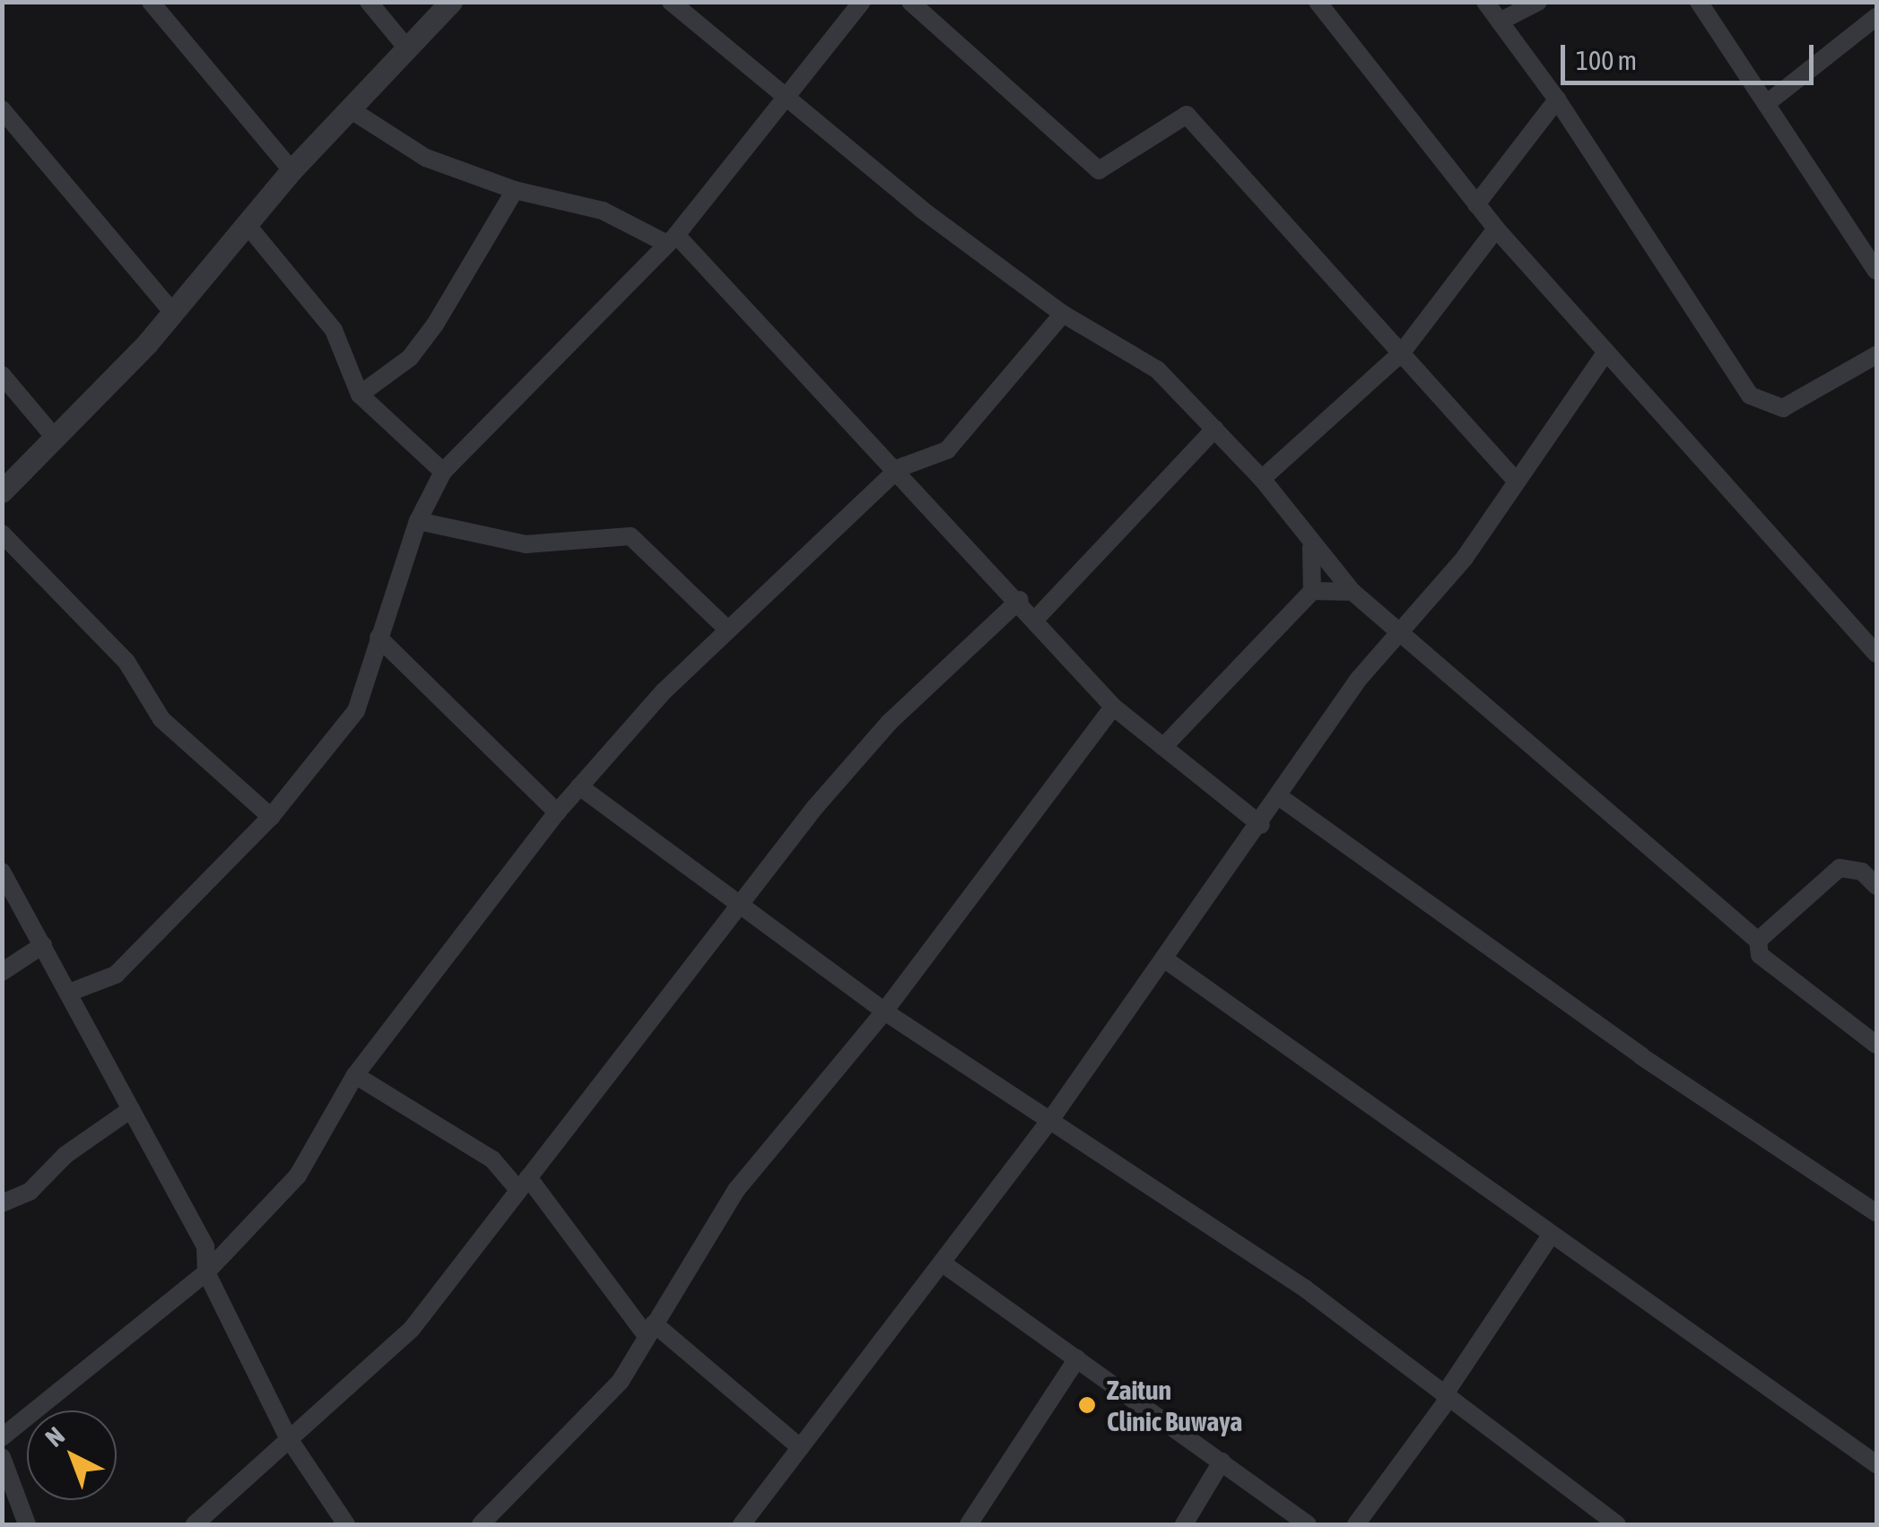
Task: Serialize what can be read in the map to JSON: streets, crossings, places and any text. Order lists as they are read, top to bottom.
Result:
{
  "places": ["Zaitun Clinic Buwaya"],
  "scale_bar": "100 m",
  "north": "top left"
}
